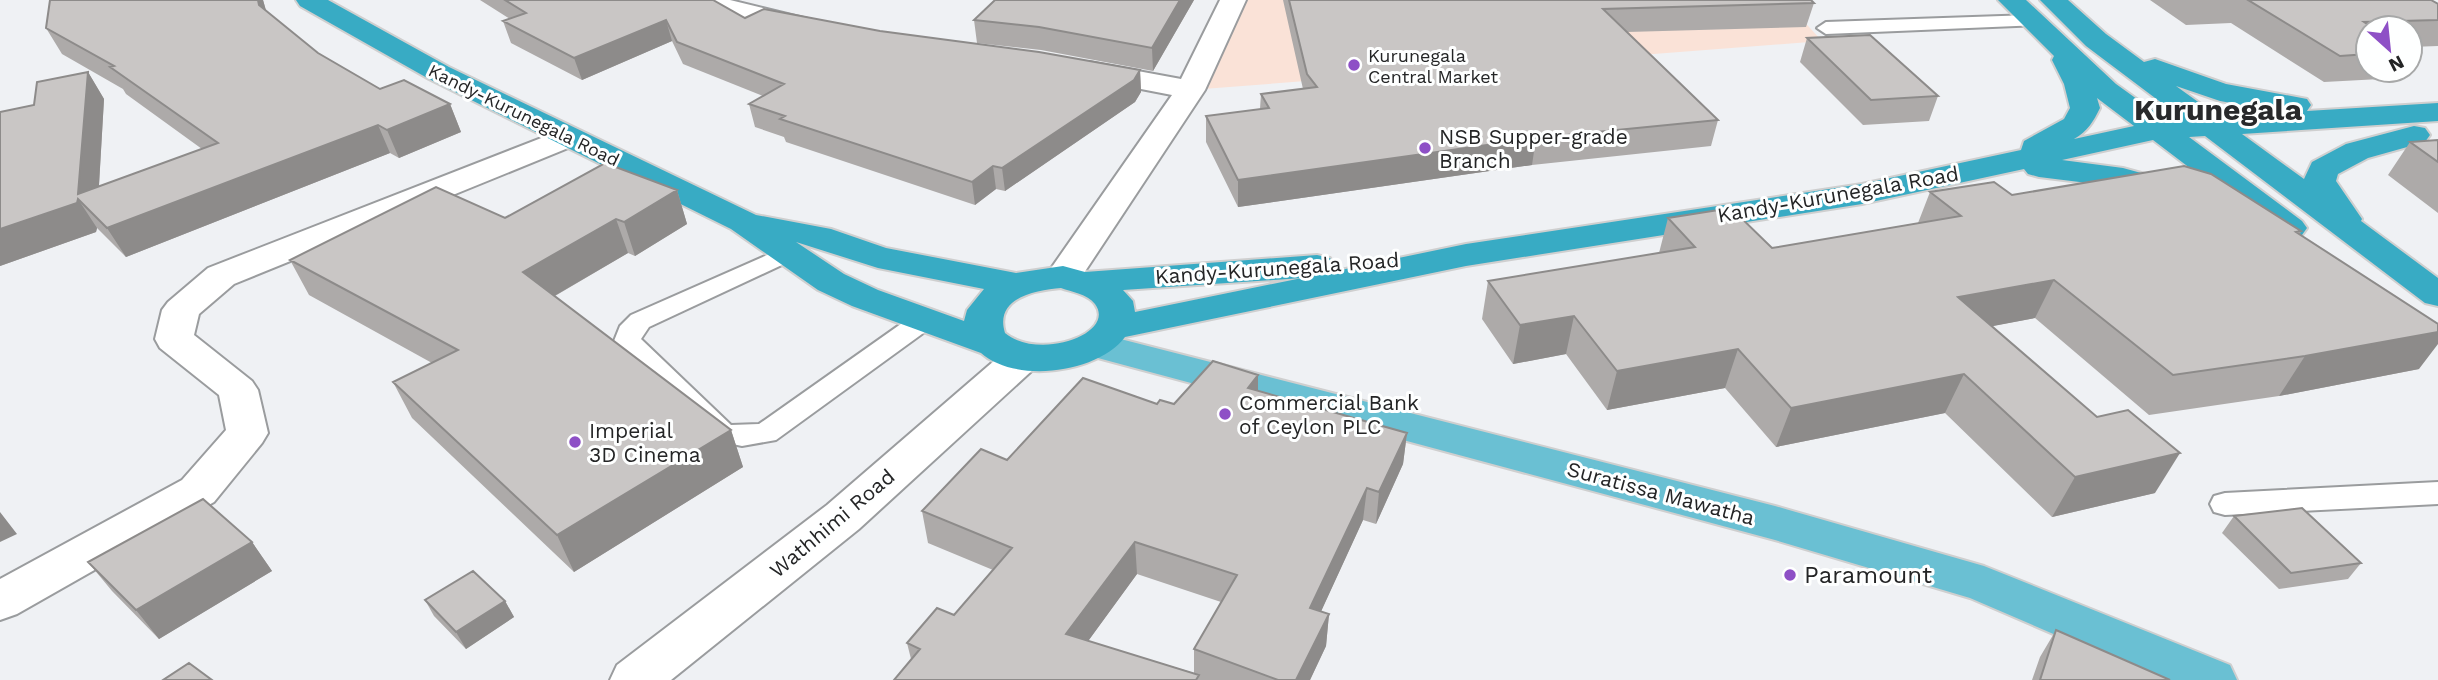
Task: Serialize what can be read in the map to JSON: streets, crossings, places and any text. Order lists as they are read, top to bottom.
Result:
{
  "streets": {
    "highway": ["Kandy-Kurunegala Road"],
    "main road": ["Suratissa Mawatha"],
    "street": ["Wathhimi Road"]
  },
  "crossings": [
    ["Kandy-Kurunegala Road", "Suratissa Mawatha"],
    ["Kandy-Kurunegala Road", "Wathhimi Road"],
    ["Suratissa Mawatha", "Wathhimi Road"]
  ],
  "districts": ["Kurunegala"],
  "places": [
    "Kurunegala Central Market",
    "NSB Supper-grade Branch",
    "Commercial Bank of Ceylon PLC",
    "Imperial 3D Cinema",
    "Paramount"
  ],
  "north": "bottom right"
}
